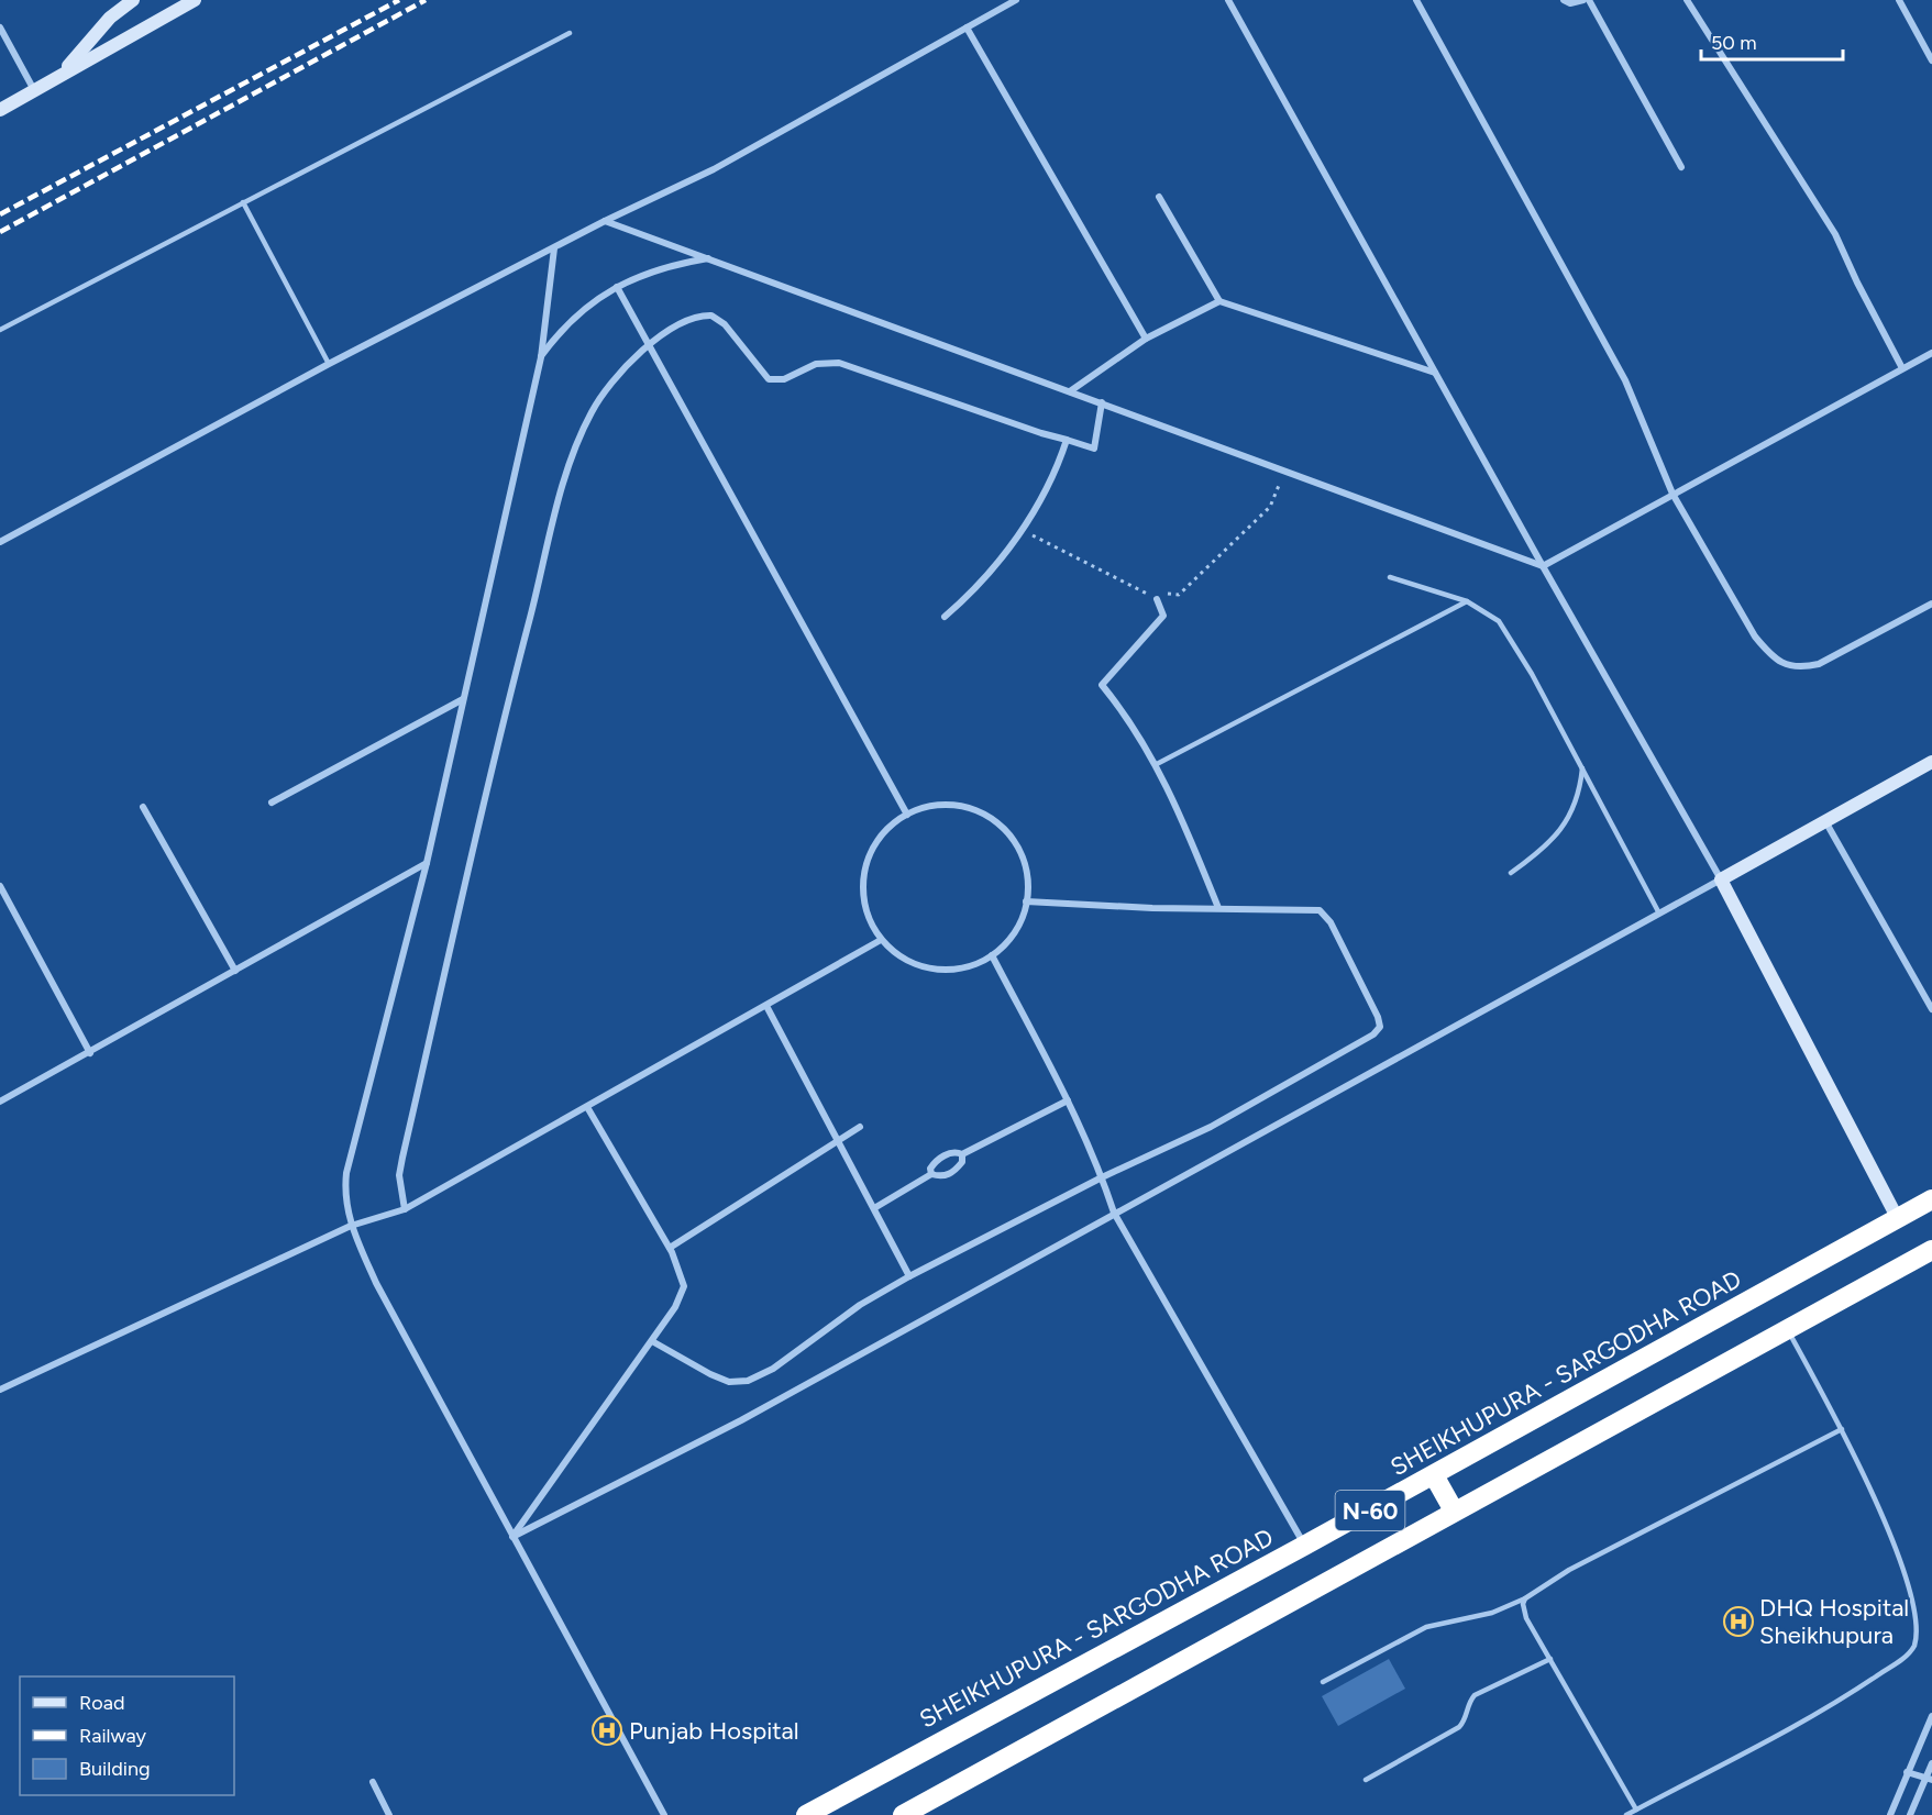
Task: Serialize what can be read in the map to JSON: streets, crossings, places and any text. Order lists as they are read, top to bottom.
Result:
{
  "streets": {
    "highway": ["SHEIKHUPURA - SARGODHA ROAD", "N-60"]
  },
  "places": {
    "hospital": ["DHQ Hospital Sheikhupura", "Punjab Hospital"]
  },
  "legend": ["Road", "Railway", "Building"],
  "scale_bar": "50 m"
}
